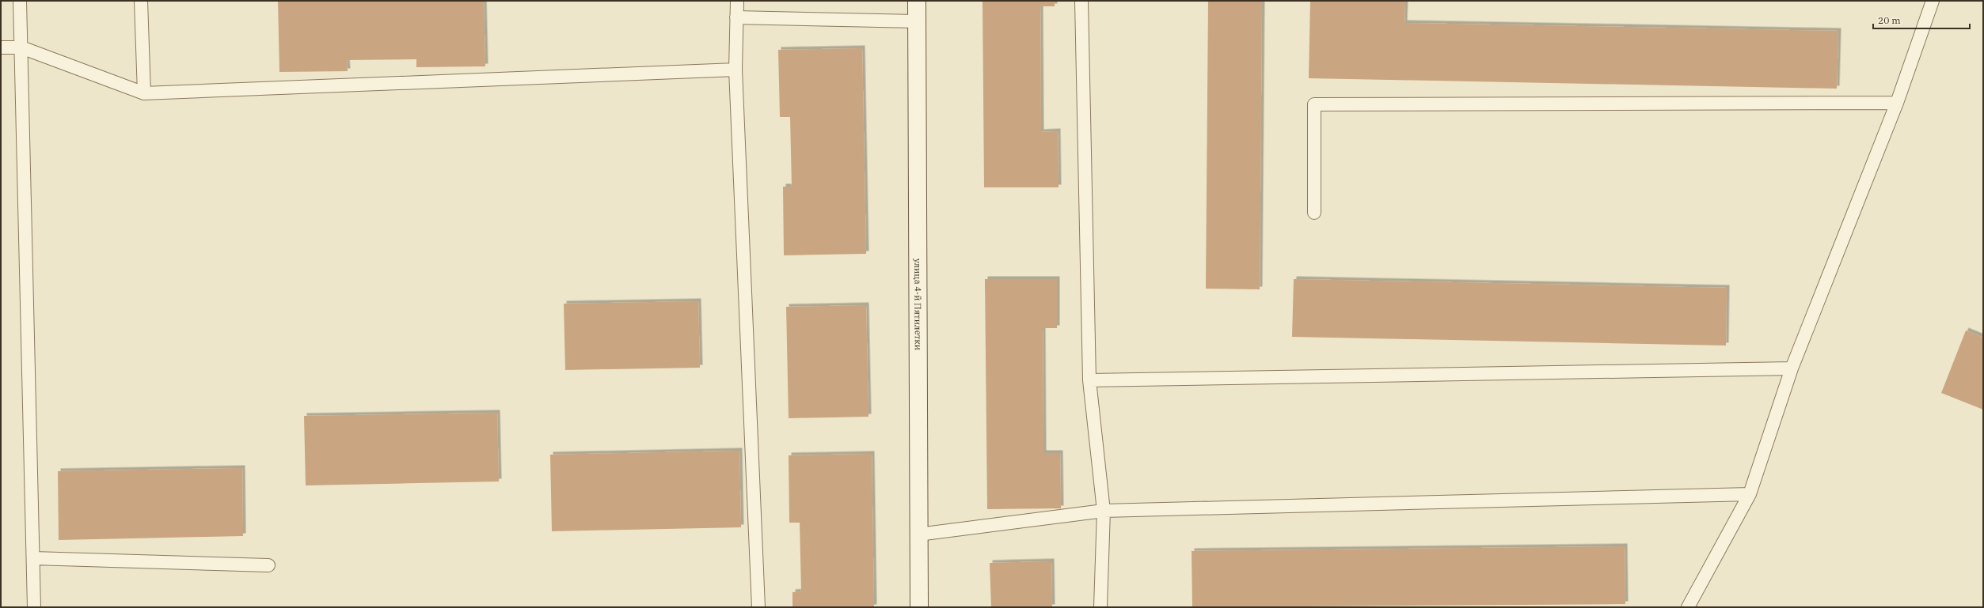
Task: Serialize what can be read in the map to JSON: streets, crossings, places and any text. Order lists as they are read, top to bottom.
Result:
{
  "streets": {
    "street": ["улица 4-й Пятилетки"]
  },
  "scale_bar": "20 m"
}
